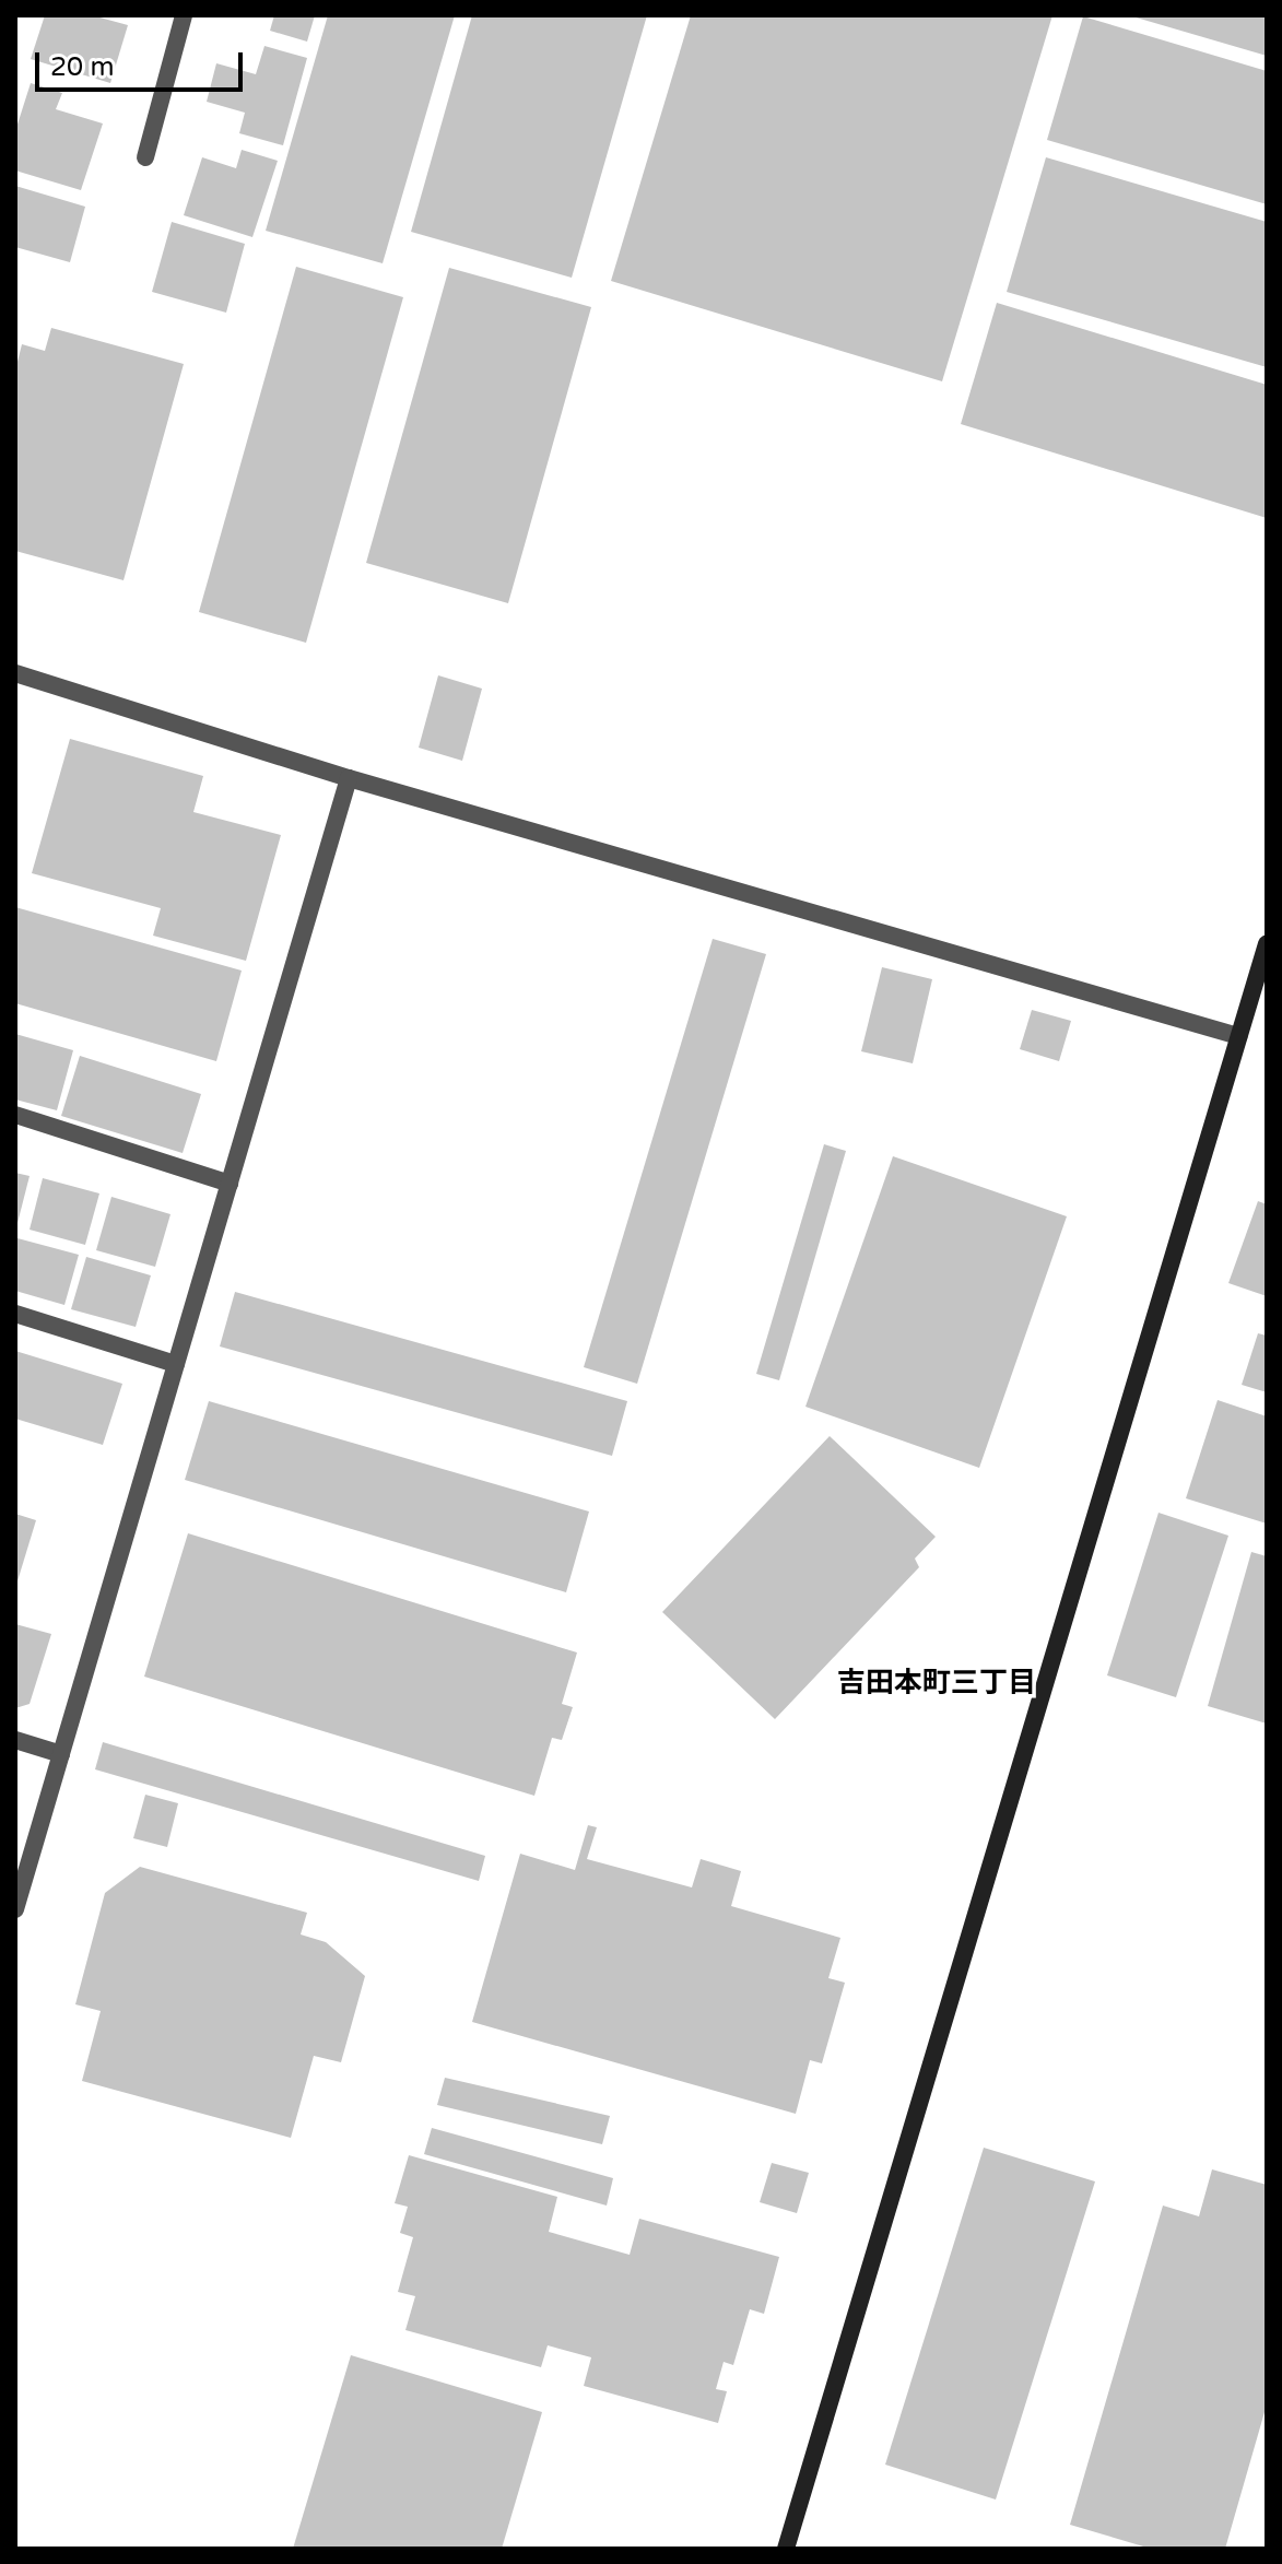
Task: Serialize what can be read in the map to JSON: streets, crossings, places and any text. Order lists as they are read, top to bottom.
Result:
{
  "districts": ["吉田本町三丁目"],
  "scale_bar": "20 m"
}
